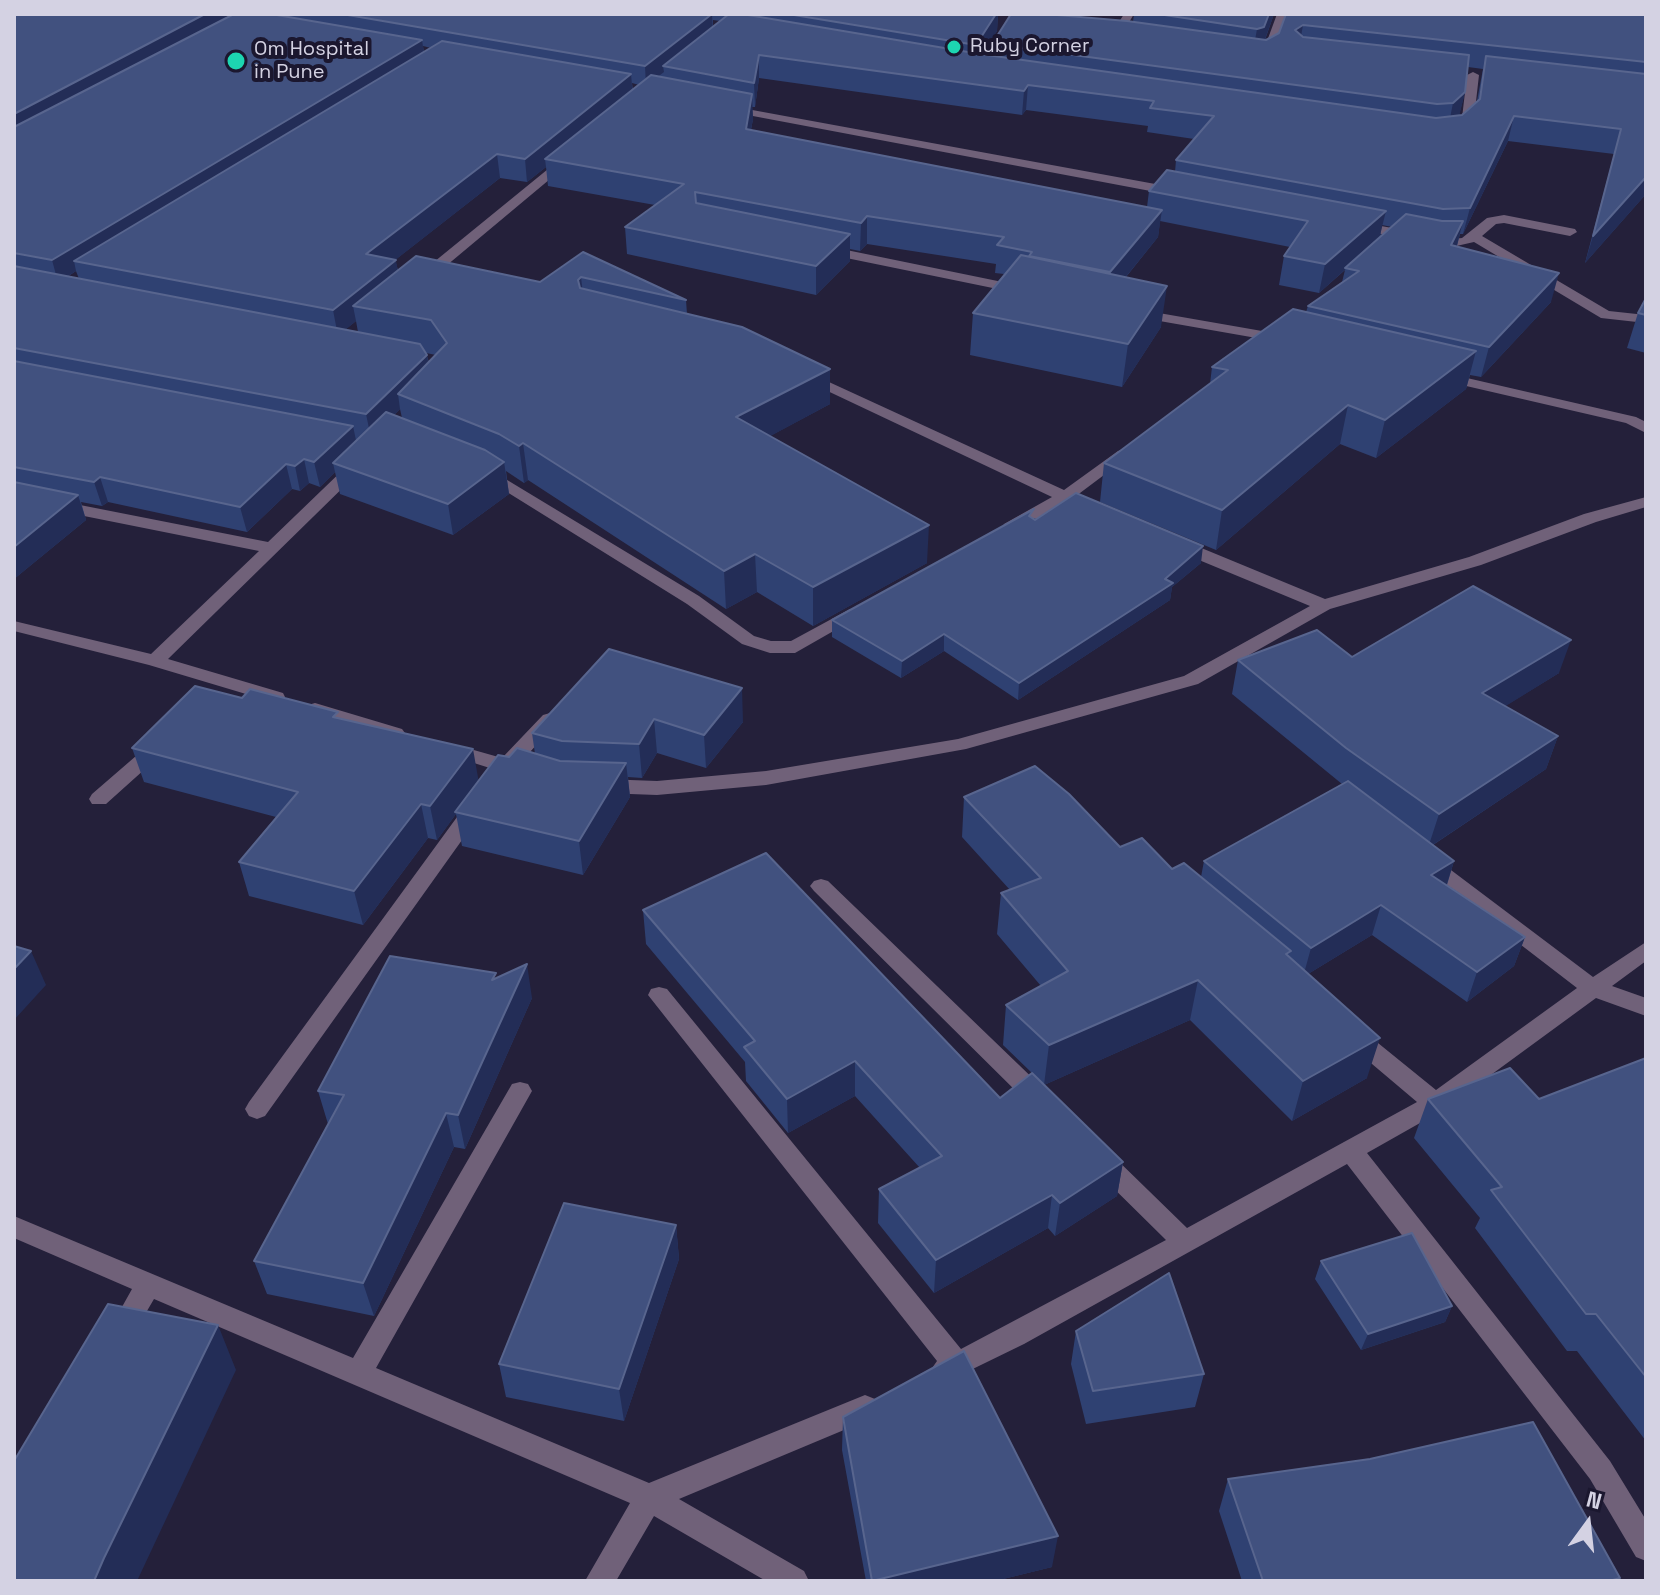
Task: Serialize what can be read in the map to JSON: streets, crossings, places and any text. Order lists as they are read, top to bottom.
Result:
{
  "places": ["Ruby Corner", "Om Hospital in Pune"],
  "north": "top"
}
